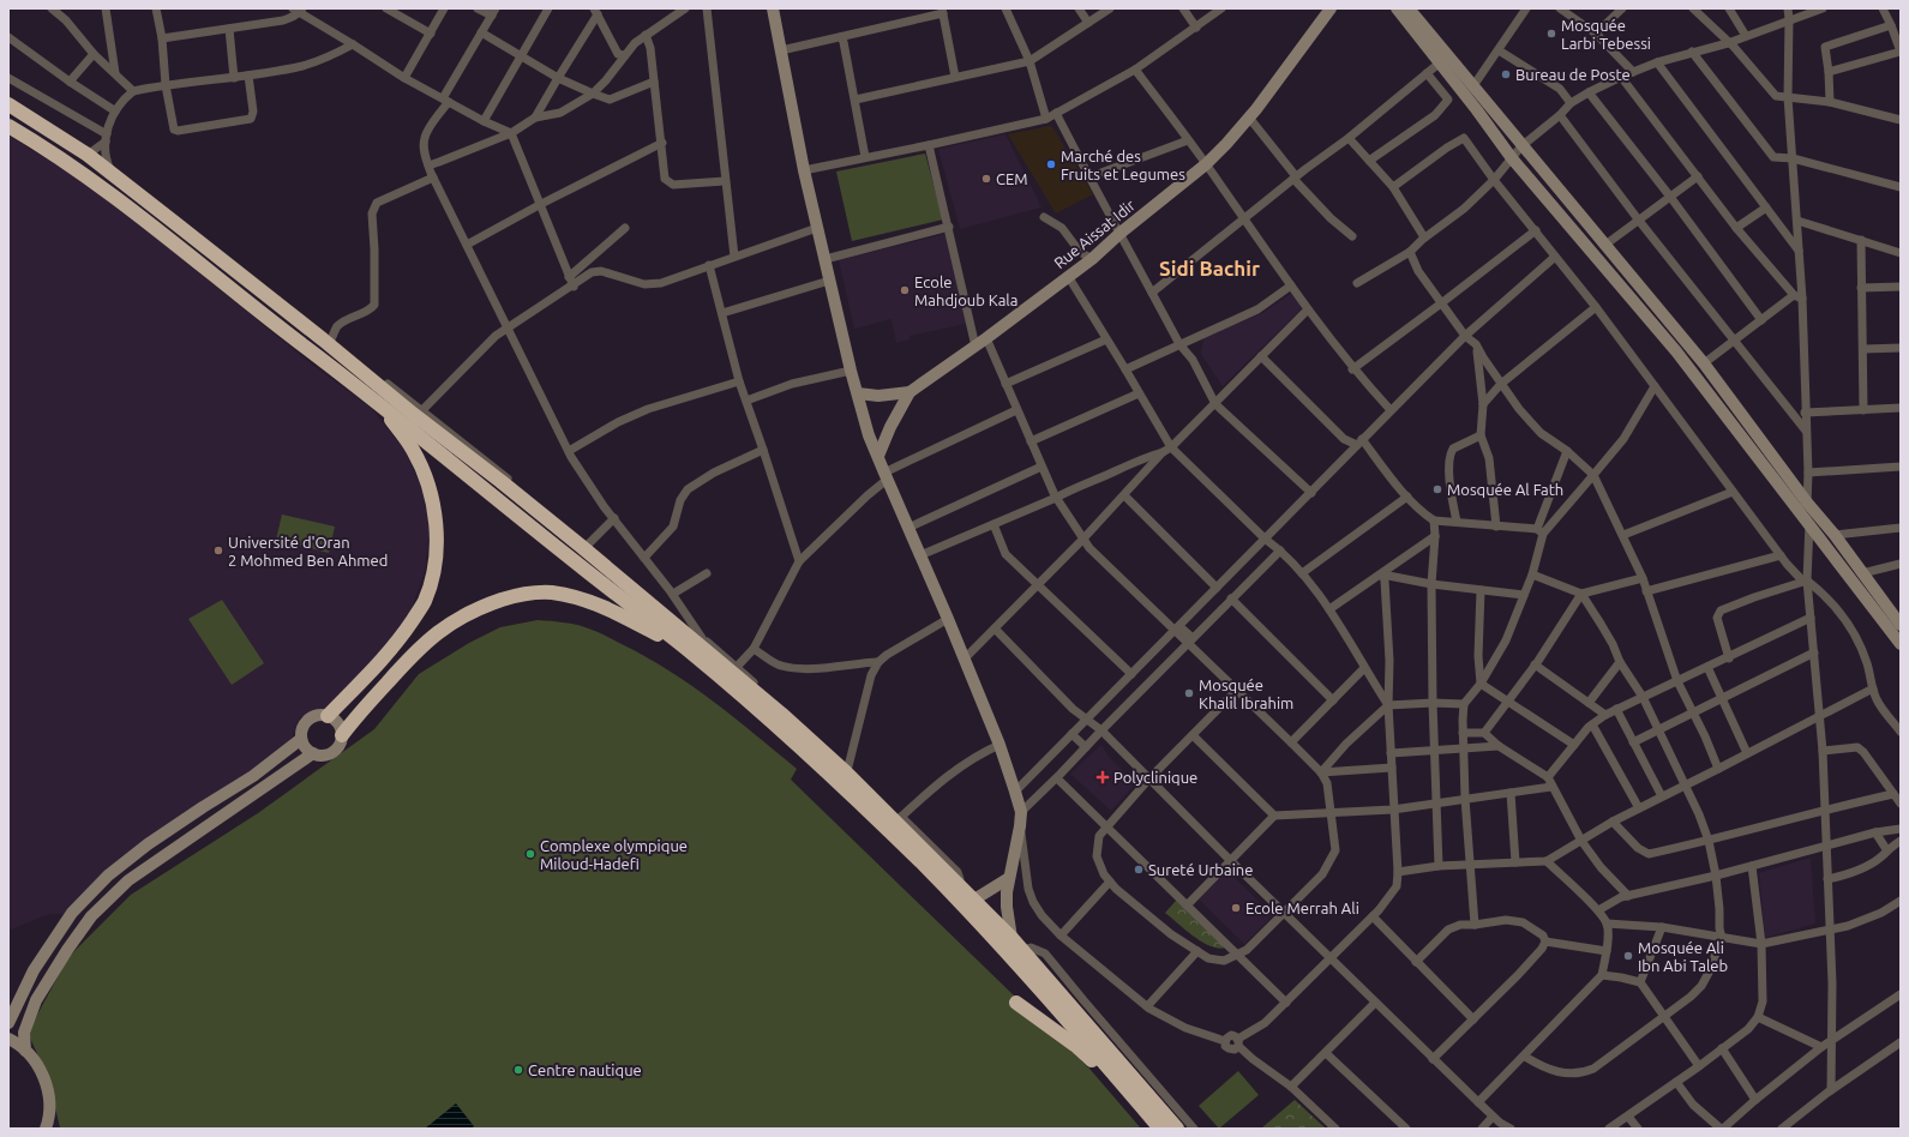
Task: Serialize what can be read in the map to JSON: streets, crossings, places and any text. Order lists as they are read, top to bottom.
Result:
{
  "streets": {
    "street": ["Rue Aissat Idir"]
  },
  "districts": ["Sidi Bachir"],
  "places": {
    "other": [
      "Mosquée Larbi Tebessi",
      "Bureau de Poste",
      "Marché des Fruits et Legumes",
      "CEM",
      "Ecole Mahdjoub Kala",
      "Mosquée Al Fath",
      "Université d'Oran 2 Mohmed Ben Ahmed",
      "Mosquée Khalil Ibrahim",
      "Complexe olympique Miloud-Hadefi",
      "Sureté Urbaine",
      "Ecole Merrah Ali",
      "Mosquée Ali Ibn Abi Taleb",
      "Centre nautique"
    ],
    "health": ["Polyclinique"]
  }
}
